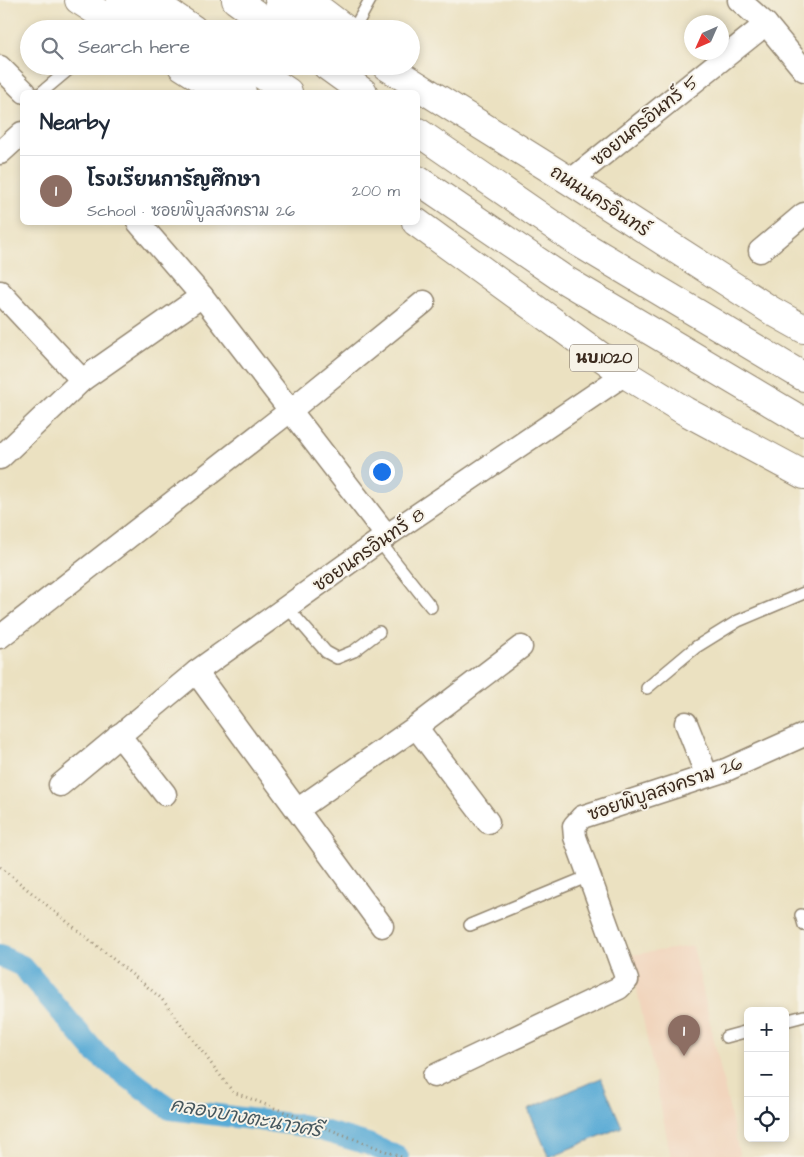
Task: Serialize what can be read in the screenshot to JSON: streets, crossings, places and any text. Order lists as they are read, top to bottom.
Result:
{
  "streets": {
    "main road": ["ถนนนครอินทร์", "นบ.1020"],
    "street": ["ซอยนครอินทร์ 5", "ซอยนครอินทร์ 8", "ซอยพิบูลสงคราม 26"]
  },
  "crossings": [
    ["ซอยนครอินทร์ 5", "ถนนนครอินทร์"],
    ["นบ.1020", "ซอยนครอินทร์ 8"]
  ],
  "water": ["คลองบางตะนาวศรี"],
  "north": "bottom left",
  "page": {
    "search": "Search here",
    "heading": "Nearby",
    "list": [
      {
        "mark": "1",
        "name": "โรงเรียนการัญศึกษา",
        "note": "School · ซอยพิบูลสงคราม 26",
        "value": "200 m"
      }
    ],
    "map_buttons": ["+", "−"],
    "pins": "1"
  }
}
